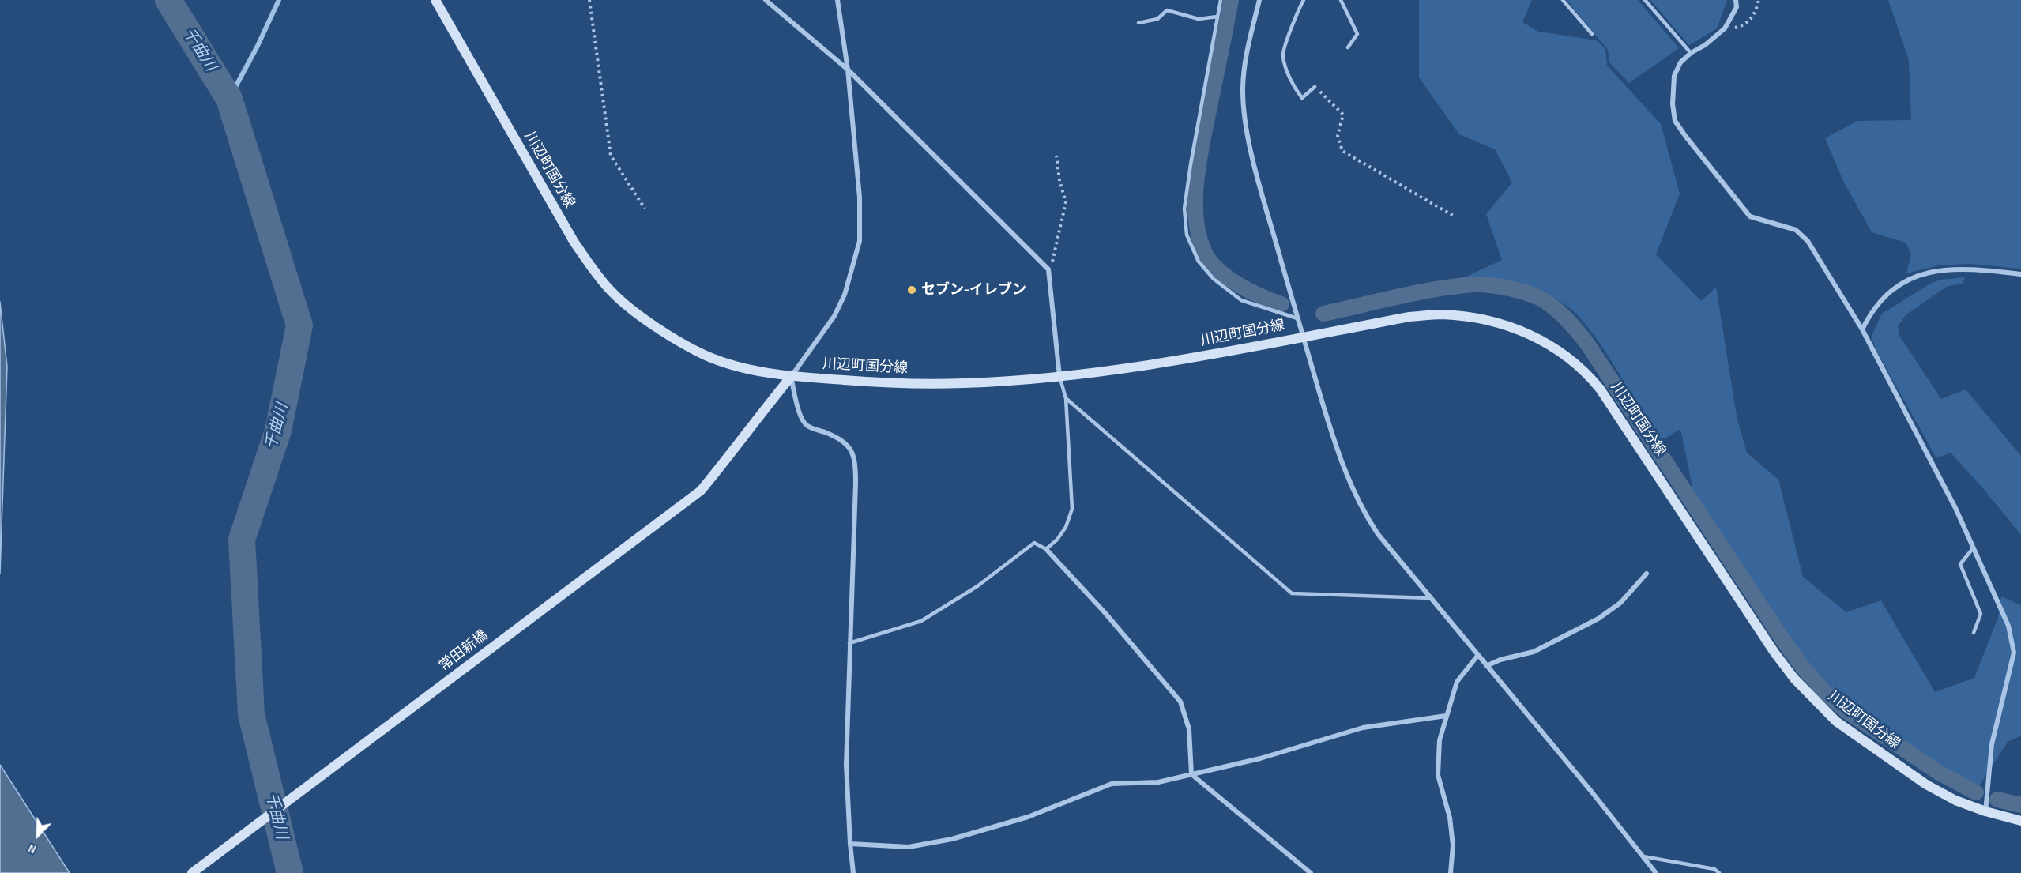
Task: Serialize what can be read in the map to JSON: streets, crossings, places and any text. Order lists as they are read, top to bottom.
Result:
{
  "streets": {
    "street": ["川辺町国分線", "常田新橋"]
  },
  "crossings": [
    ["川辺町国分線", "常田新橋"]
  ],
  "water": ["千曲川"],
  "places": ["セブン-イレブン"],
  "north": "bottom left"
}
